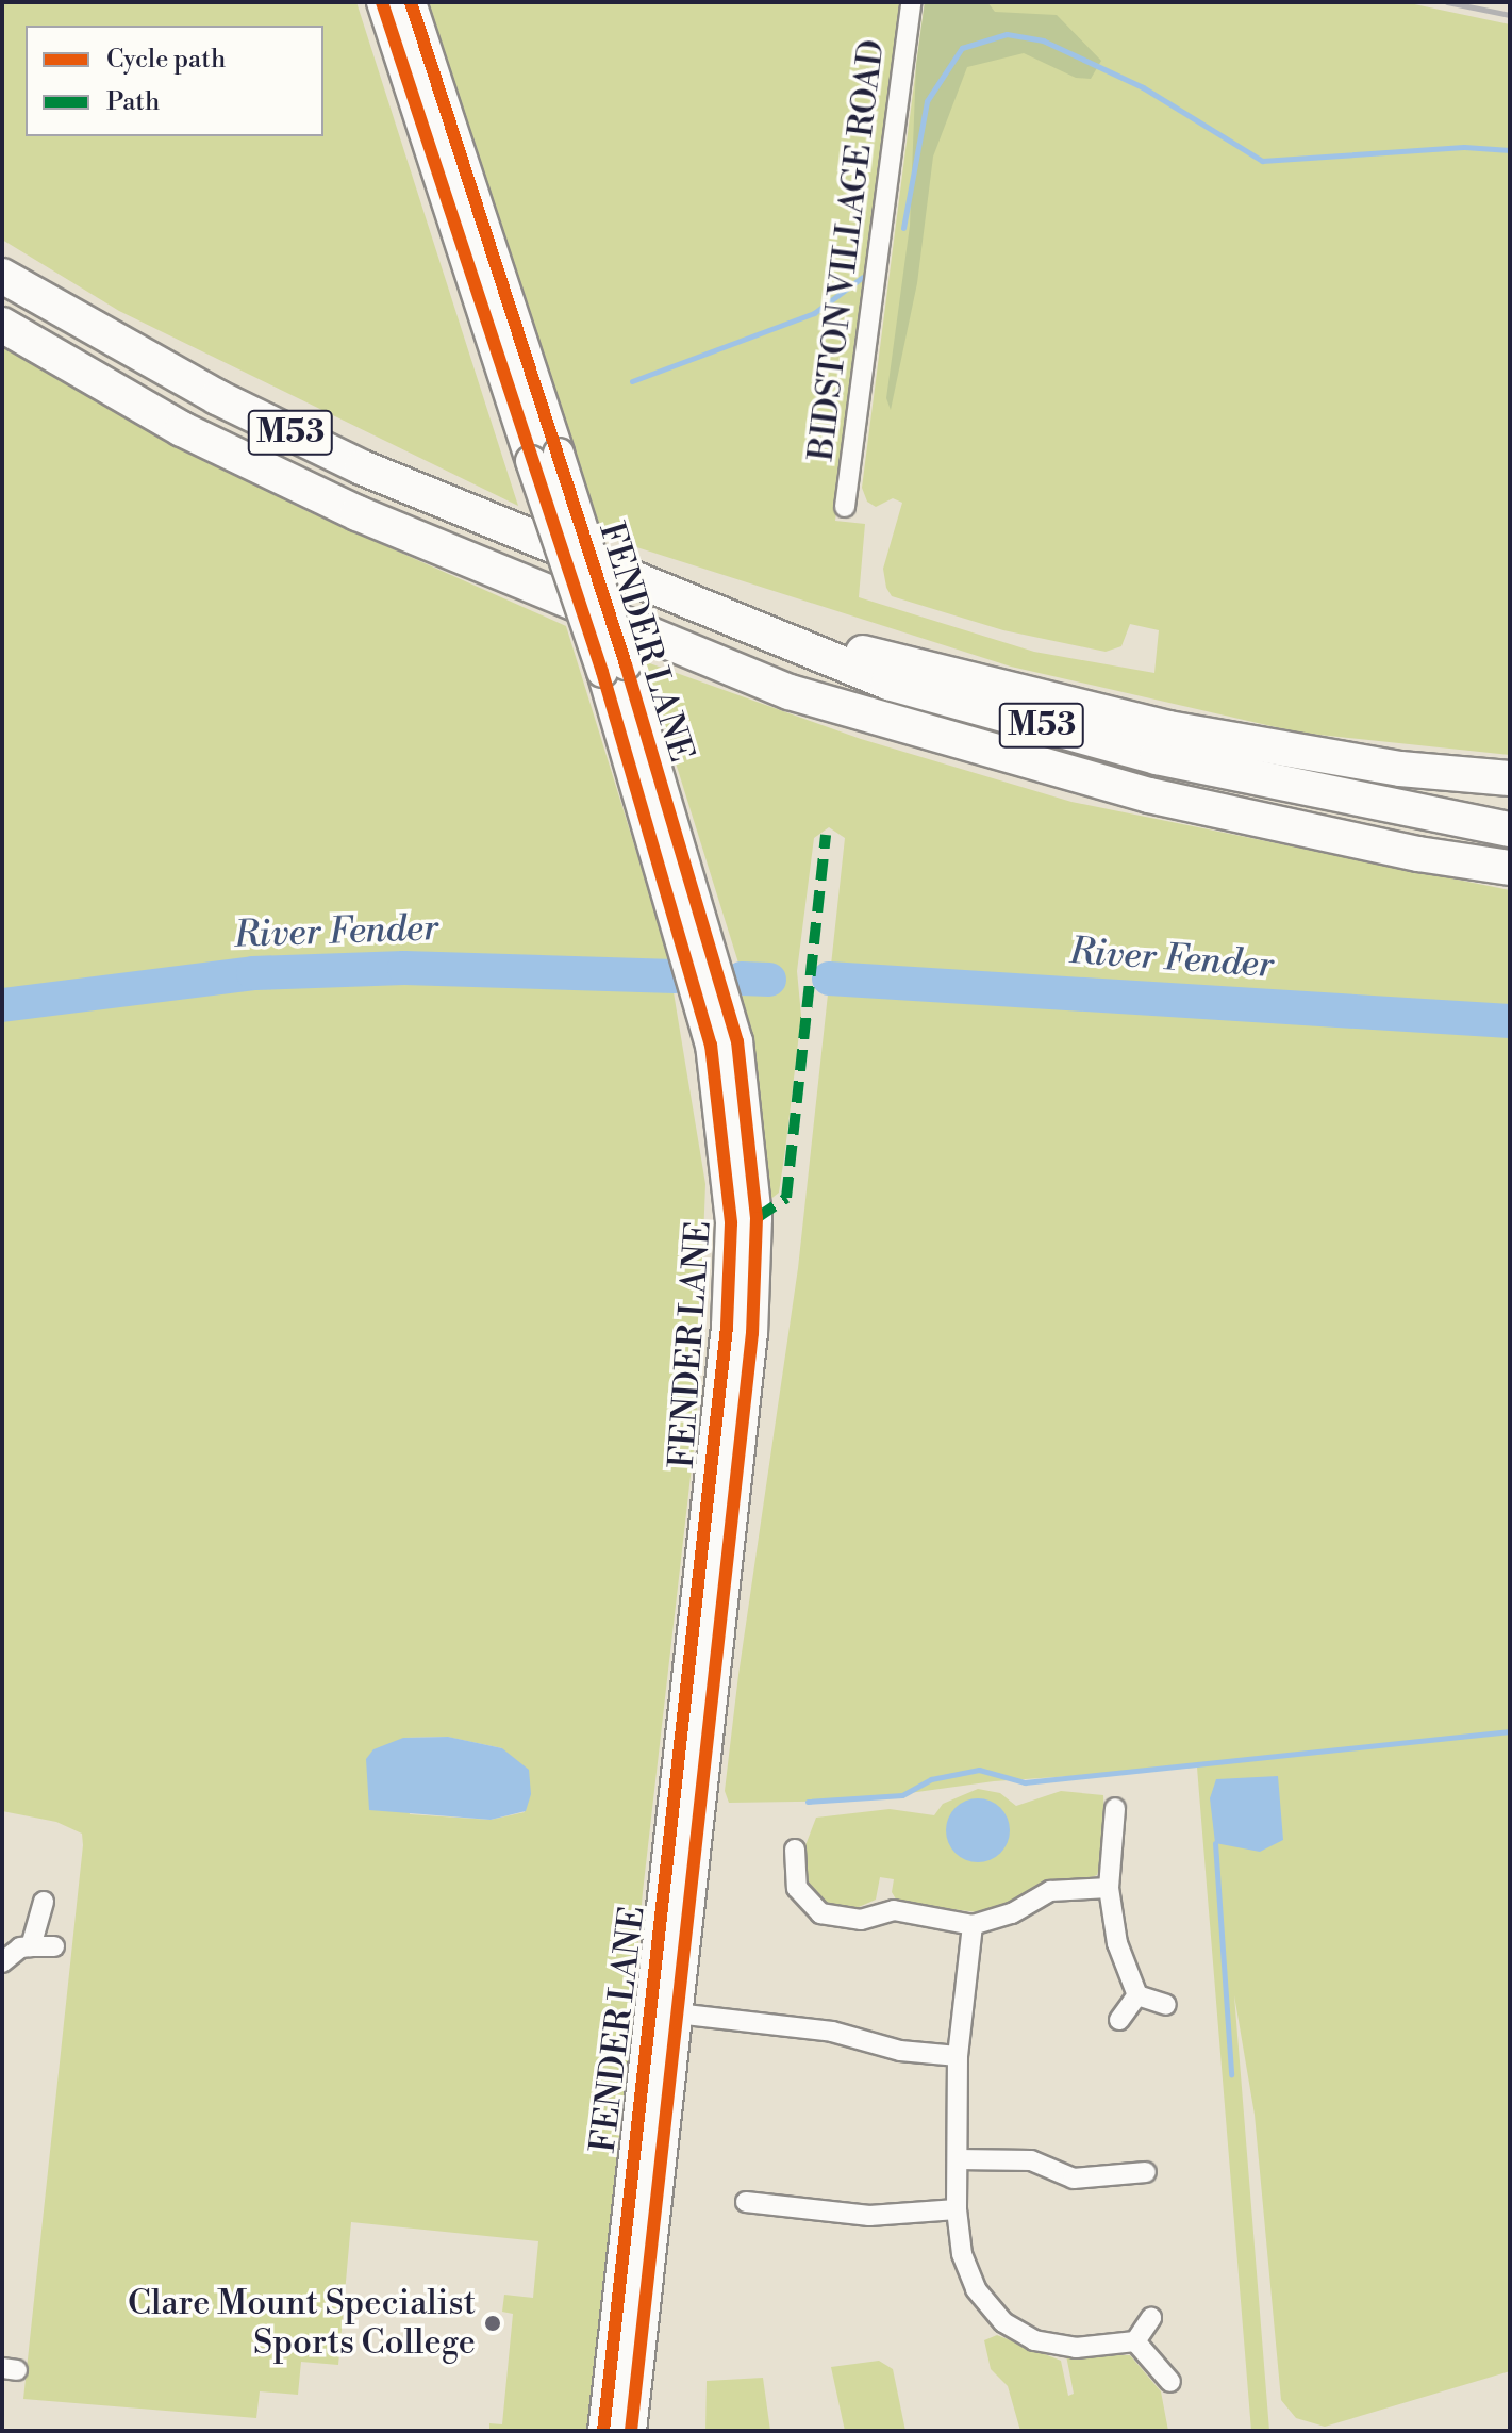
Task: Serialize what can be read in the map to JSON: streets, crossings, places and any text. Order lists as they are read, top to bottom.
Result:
{
  "streets": {
    "highway": ["M53"],
    "main road": ["FENDER LANE"],
    "street": ["BIDSTON VILLAGE ROAD"]
  },
  "water": ["River Fender"],
  "places": ["Clare Mount Specialist Sports College"],
  "legend": ["Cycle path", "Path"]
}
